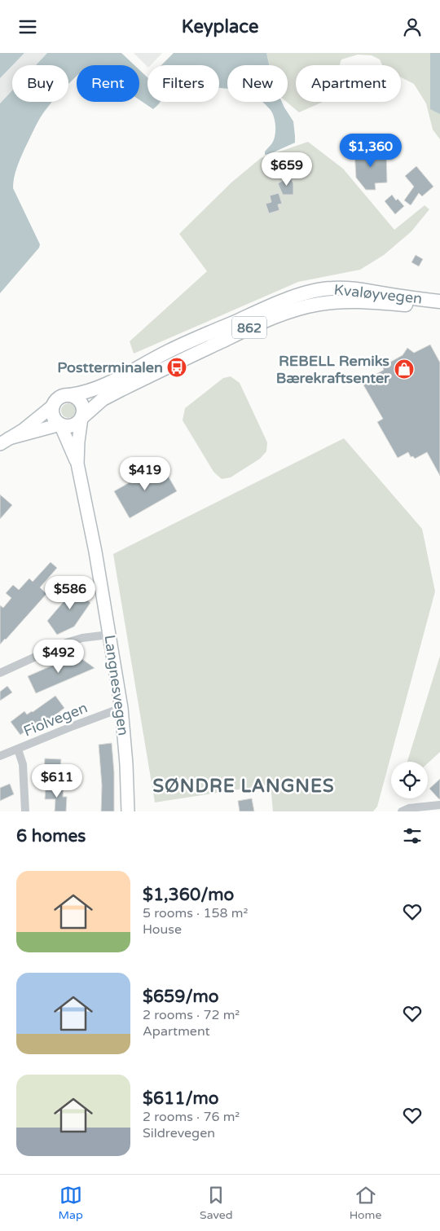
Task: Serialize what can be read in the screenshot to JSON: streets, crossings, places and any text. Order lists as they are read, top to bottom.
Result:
{
  "streets": {
    "main road": ["Kvaløyvegen", "862"],
    "street": ["Langnesvegen", "Fiolvegen"]
  },
  "crossings": [
    ["Kvaløyvegen", "862"],
    ["Kvaløyvegen", "Langnesvegen"],
    ["862", "Langnesvegen"],
    ["Langnesvegen", "Fiolvegen"]
  ],
  "districts": ["SØNDRE LANGNES"],
  "places": {
    "bus stop": ["Postterminalen"],
    "shop": ["REBELL Remiks Bærekraftsenter"]
  },
  "page": {
    "header": "Keyplace",
    "chip": [
      "Buy",
      "Rent",
      "Filters",
      "New",
      "Apartment"
    ],
    "price": [
      "$1,360",
      "$659",
      "$419",
      "$586",
      "$492",
      "$611"
    ],
    "heading": "6 homes",
    "list": [
      {
        "name": "$1,360/mo",
        "note": "5 rooms · 158 m² · House"
      },
      {
        "name": "$659/mo",
        "note": "2 rooms · 72 m² · Apartment"
      },
      {
        "name": "$611/mo",
        "note": "2 rooms · 76 m² · Sildrevegen"
      }
    ],
    "tabs": ["Map", "Saved", "Home"]
  }
}
